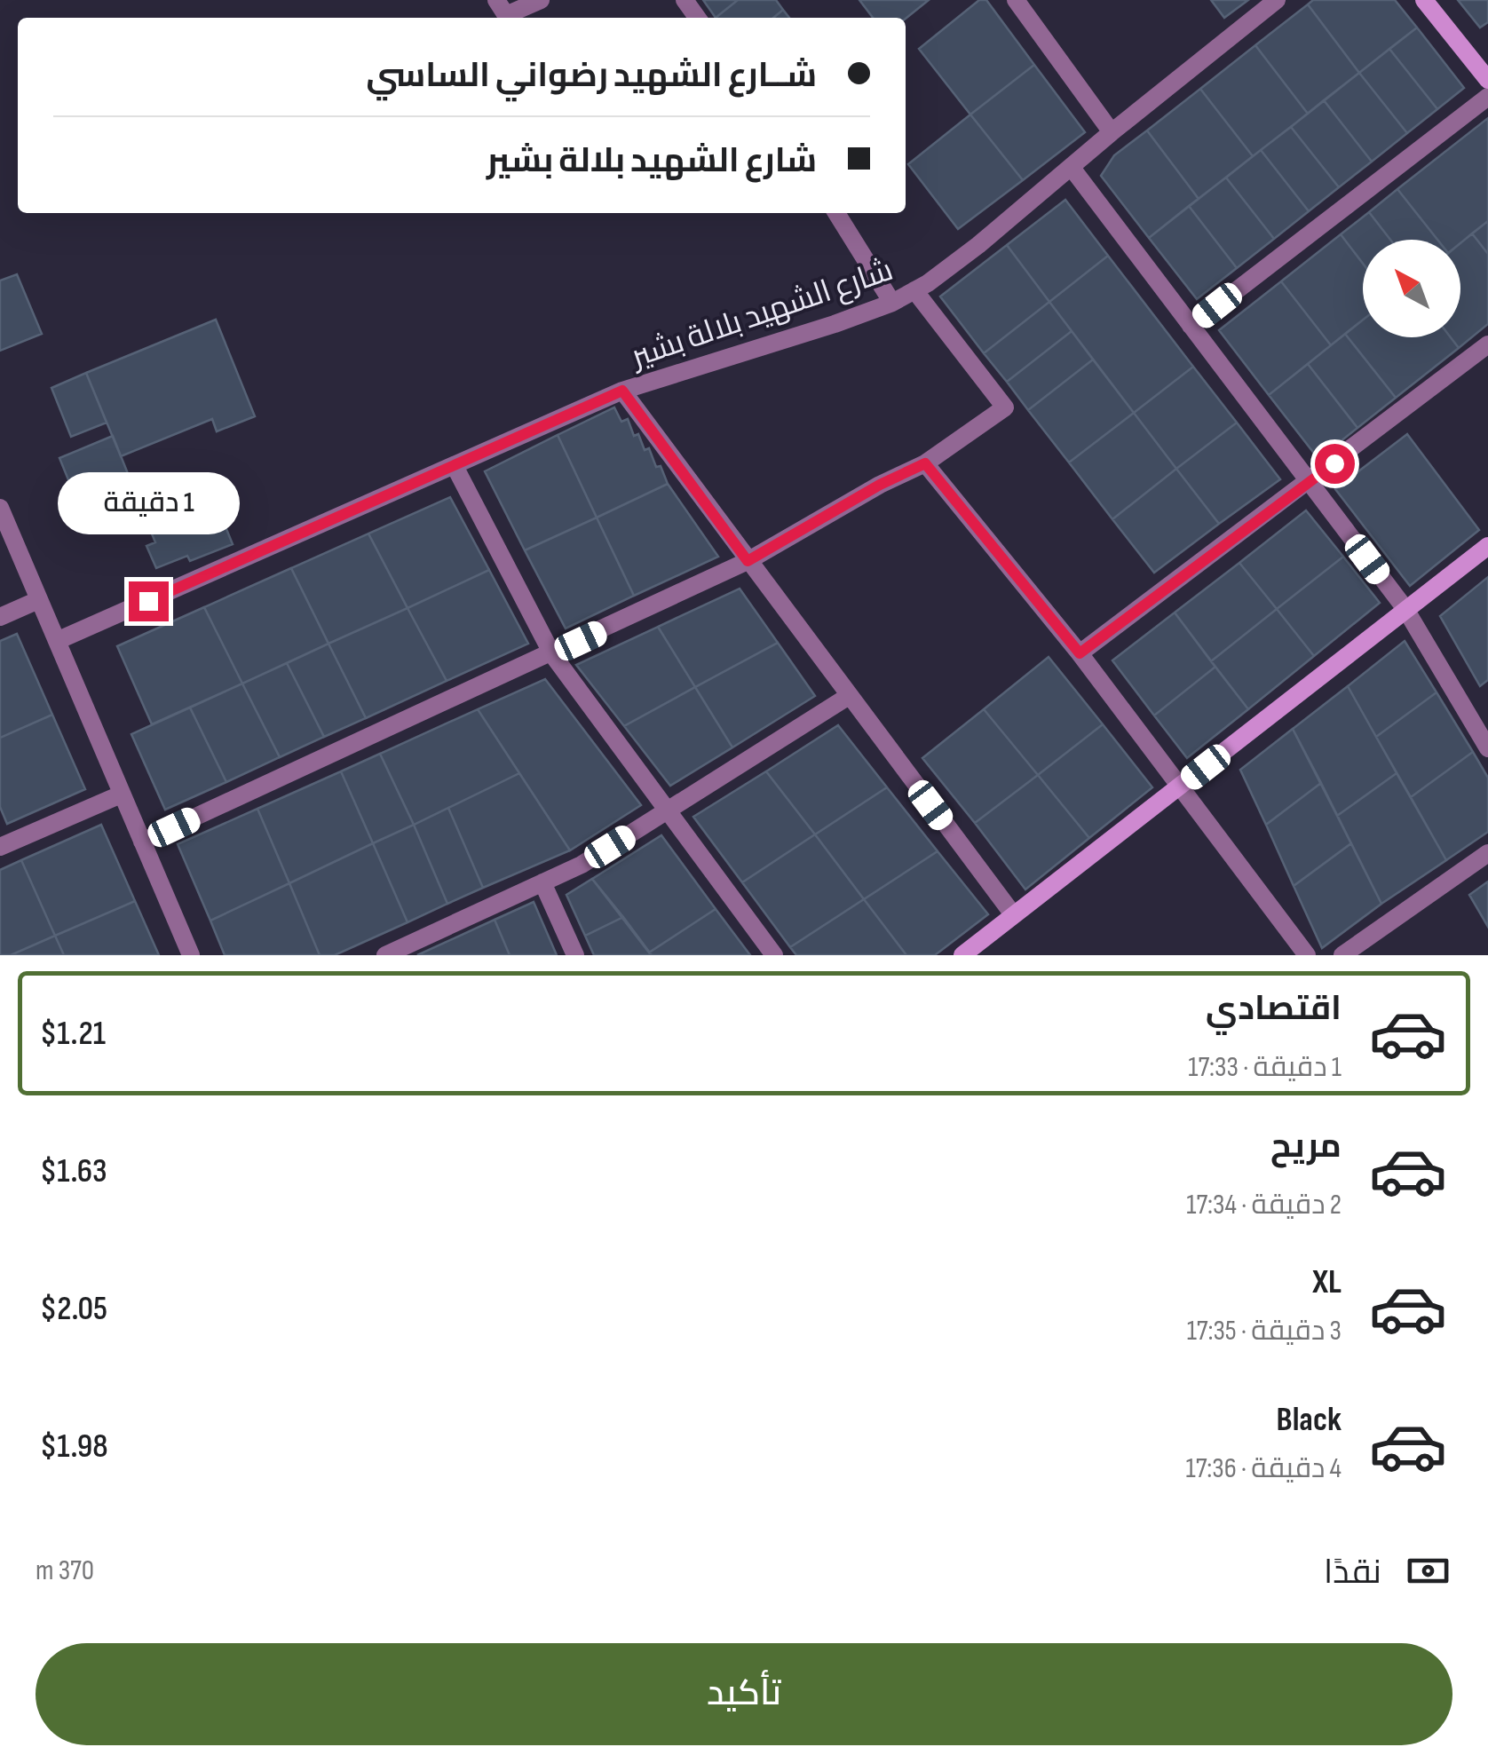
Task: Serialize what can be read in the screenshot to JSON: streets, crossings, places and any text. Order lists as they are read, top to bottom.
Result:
{
  "streets": {
    "street": ["شارع الشهيد بلالة بشير"]
  },
  "north": "top left",
  "page": {
    "banner": ["شــارع الشهيد رضواني الساسي", "شارع الشهيد بلالة بشير"],
    "bubble": "1 دقيقة",
    "list": [
      {
        "name": "اقتصادي",
        "note": "1 دقيقة · 17:33",
        "value": "$1.21"
      },
      {
        "name": "مريح",
        "note": "2 دقيقة · 17:34",
        "value": "$1.63"
      },
      {
        "name": "XL",
        "note": "3 دقيقة · 17:35",
        "value": "$2.05"
      },
      {
        "name": "Black",
        "note": "4 دقيقة · 17:36",
        "value": "$1.98"
      }
    ],
    "pay": ["نقدًا", "370 m"],
    "buttons": "تأكيد"
  }
}
